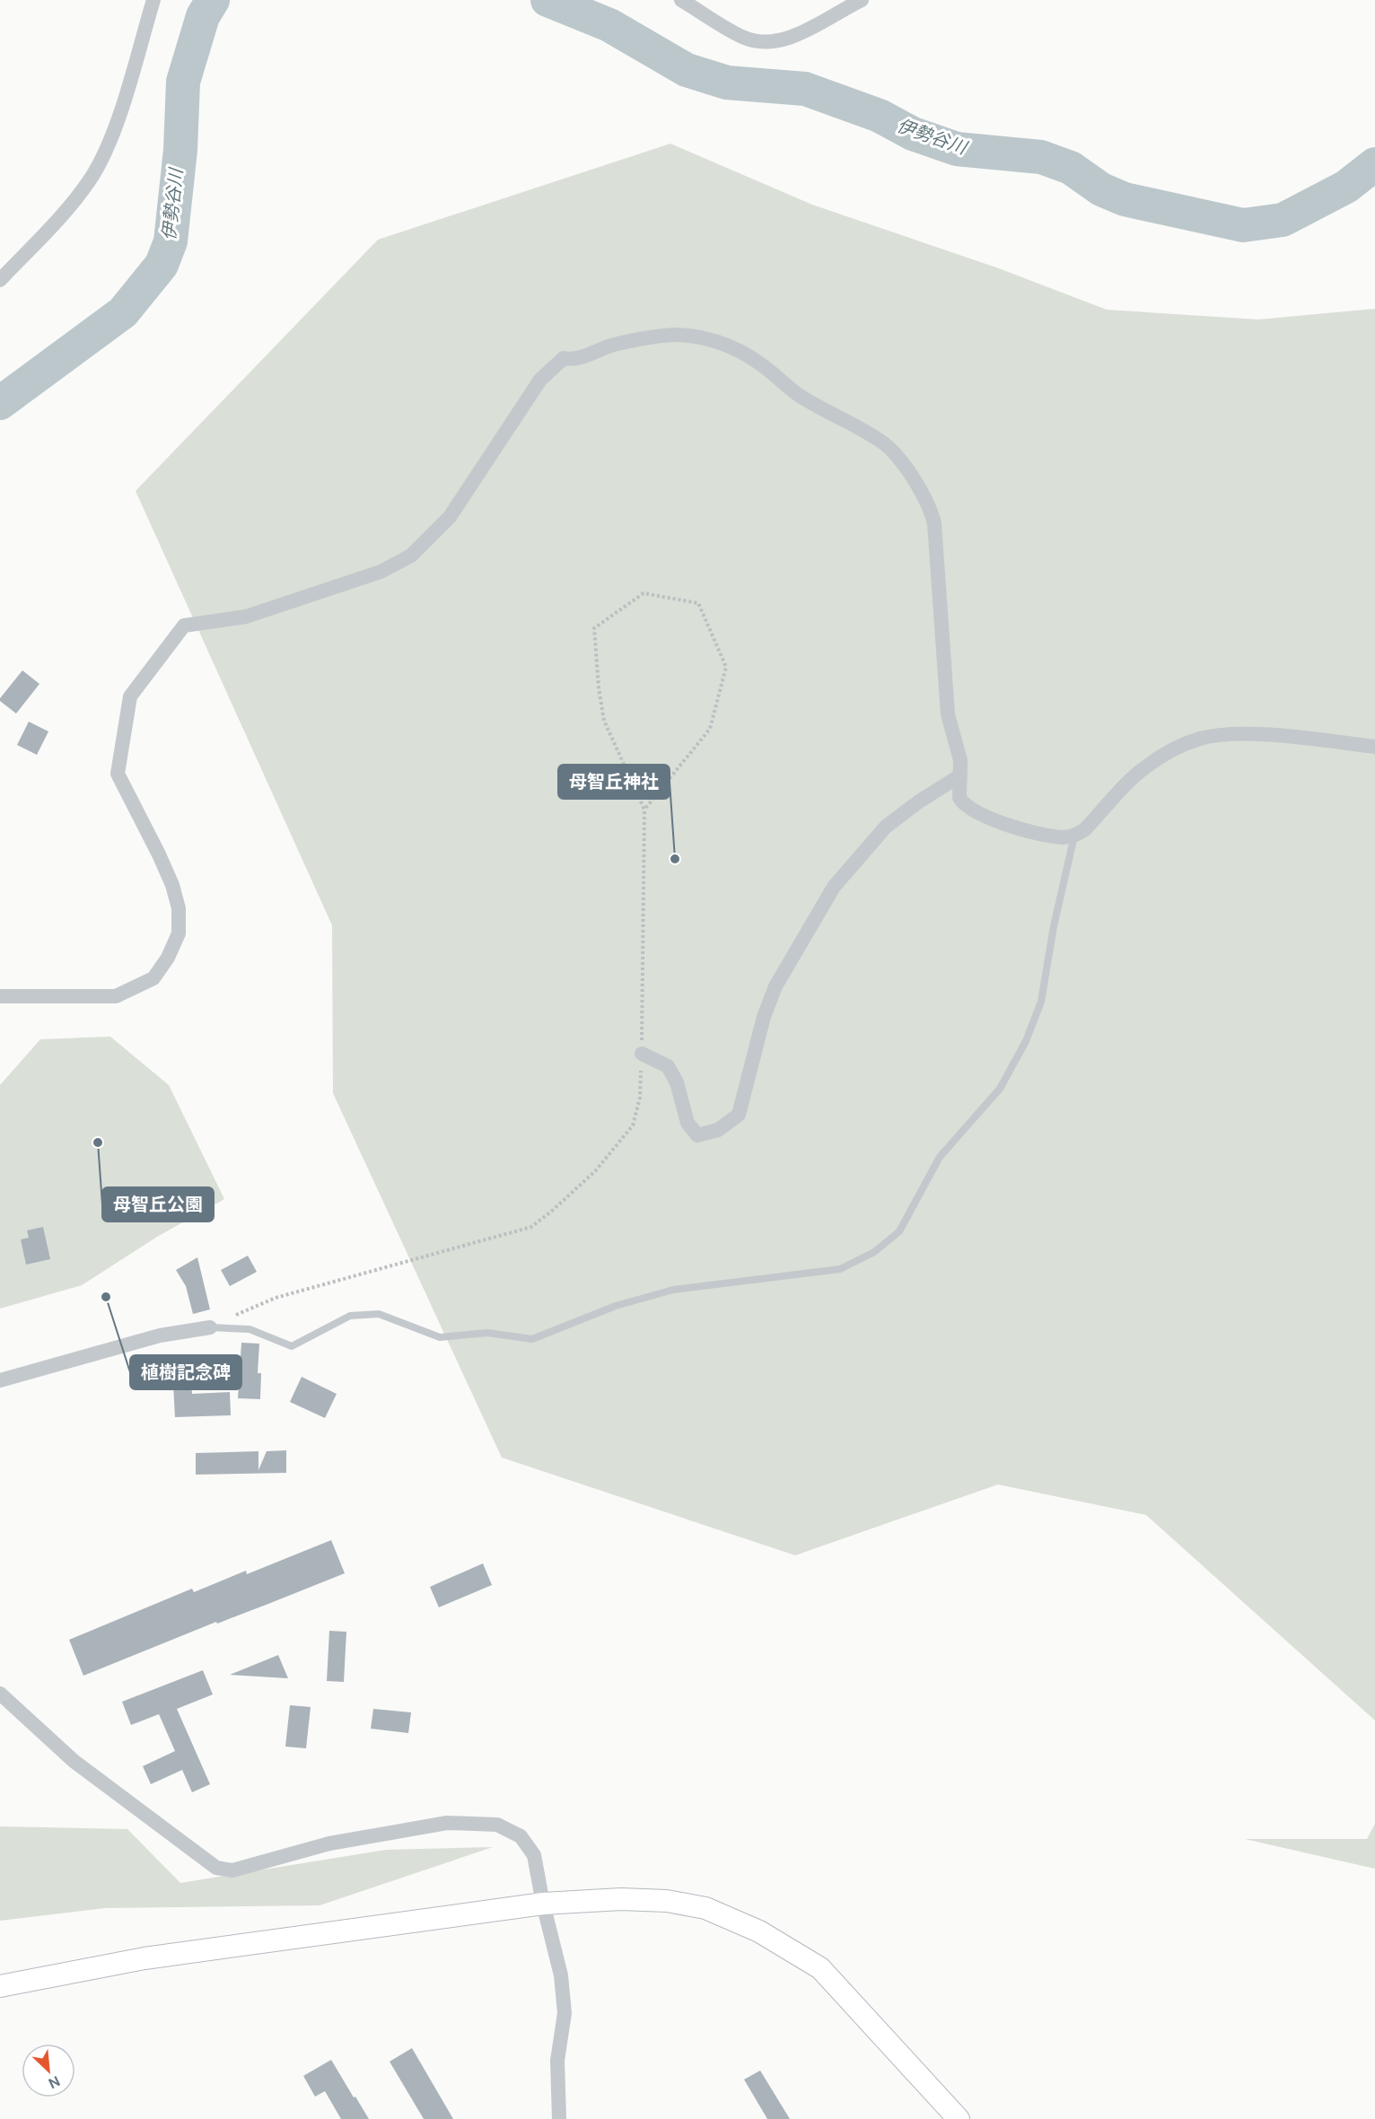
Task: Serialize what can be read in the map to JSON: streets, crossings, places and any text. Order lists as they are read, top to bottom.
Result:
{
  "water": ["伊勢谷川"],
  "places": ["母智丘神社", "母智丘公園", "植樹記念碑"],
  "north": "bottom right"
}
